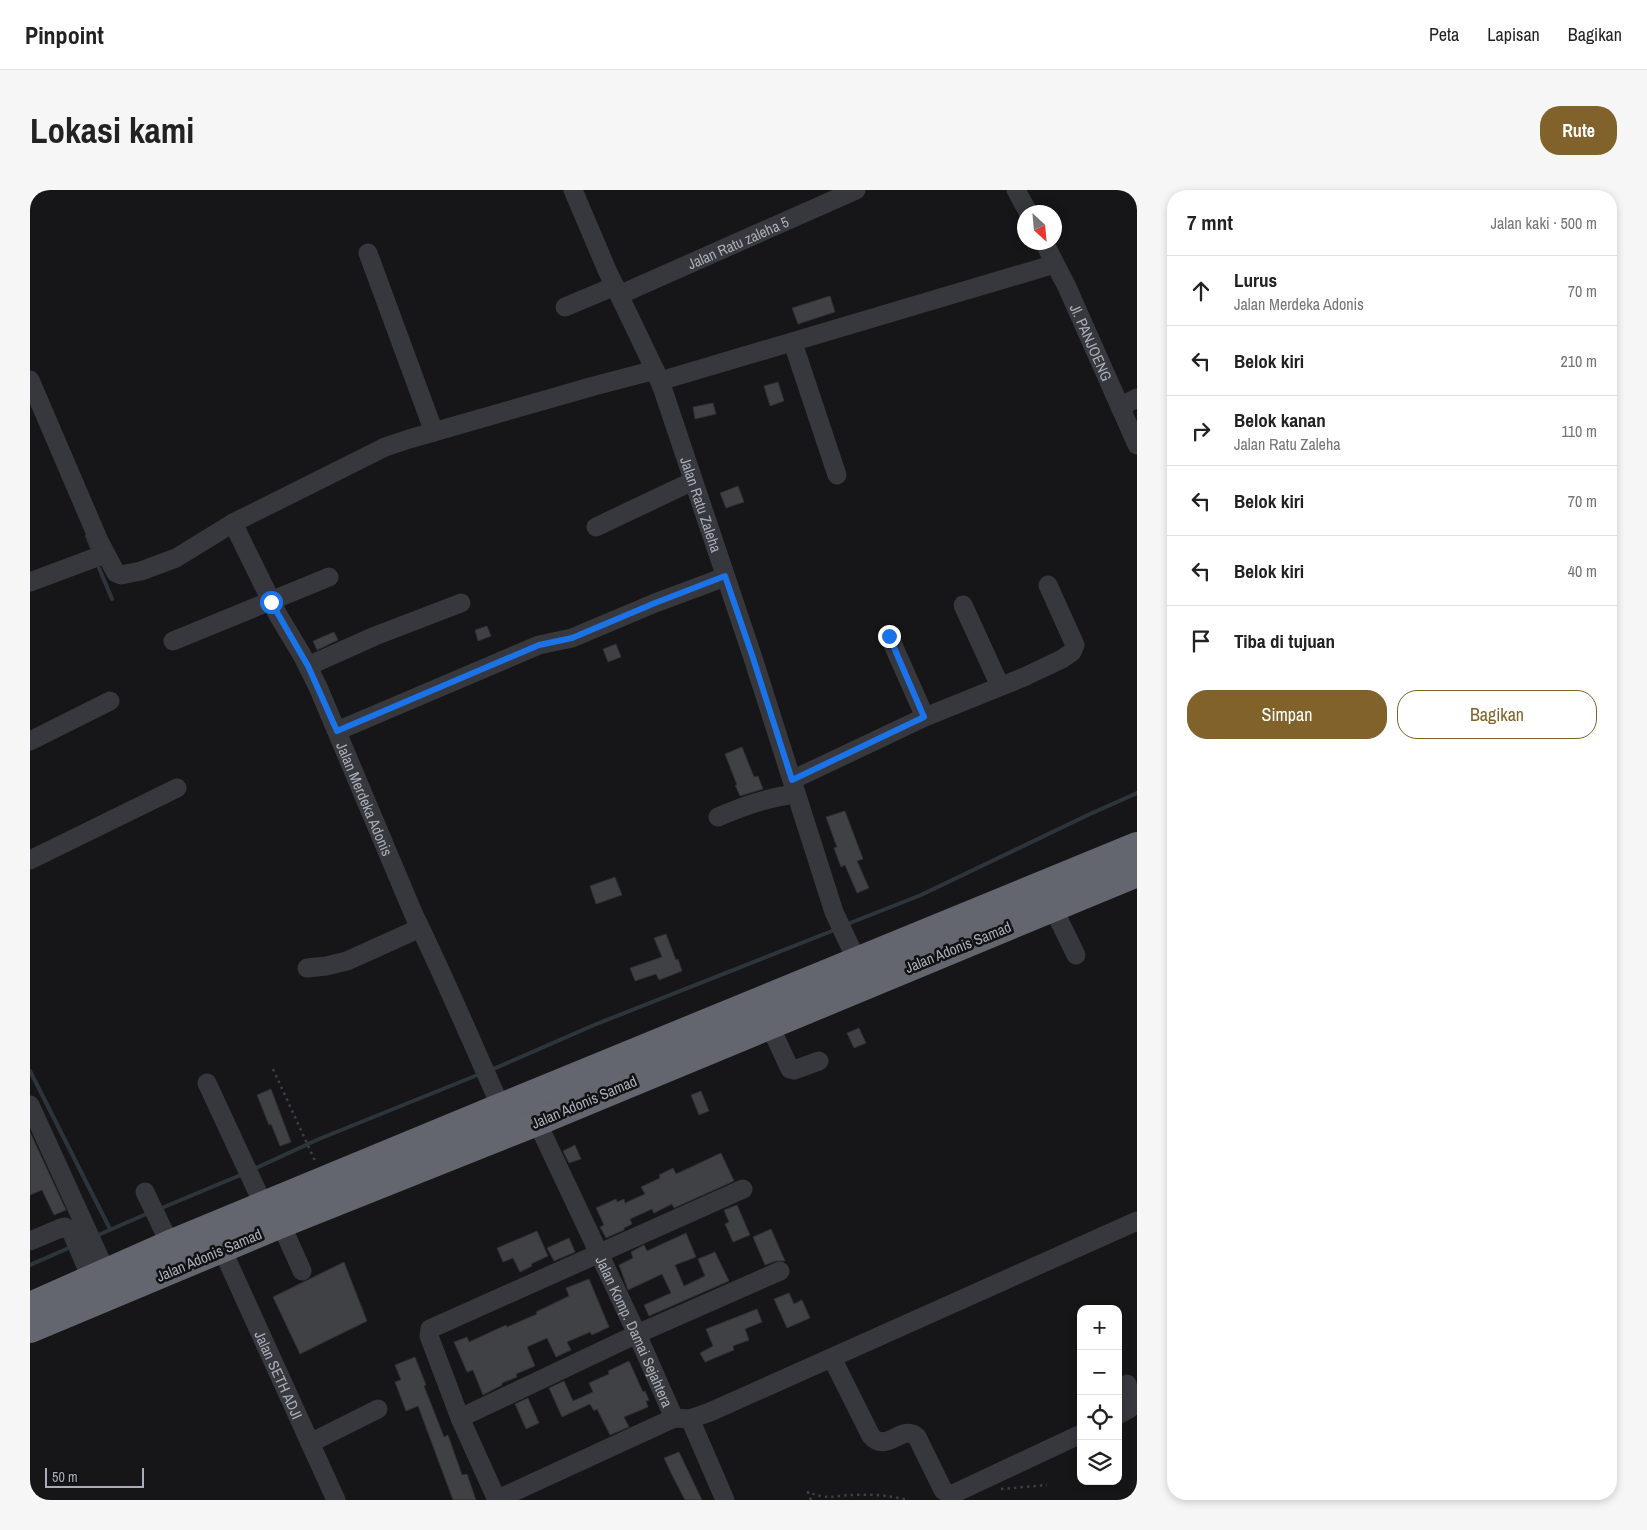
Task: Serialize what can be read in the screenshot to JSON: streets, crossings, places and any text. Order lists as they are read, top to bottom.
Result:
{
  "streets": {
    "highway": ["Jalan Adonis Samad"],
    "street": [
      "Jalan Ratu zaleha 5",
      "Jl. PANJOENG",
      "Jalan Ratu Zaleha",
      "Jalan Merdeka Adonis",
      "Jalan Komp. Damai Sejahtera",
      "Jalan SETH ADJI"
    ]
  },
  "crossings": [
    ["Jalan Ratu zaleha 5", "Jalan Ratu Zaleha"],
    ["Jalan Adonis Samad", "Jalan Komp. Damai Sejahtera"],
    ["Jalan Adonis Samad", "Jalan SETH ADJI"]
  ],
  "scale_bar": "50 m",
  "north": "bottom right",
  "page": {
    "header": "Pinpoint",
    "nav": ["Peta", "Lapisan", "Bagikan"],
    "buttons": [
      "Rute",
      ["Simpan", "Bagikan"]
    ],
    "title": "Lokasi kami",
    "heading": ["7 mnt", "Jalan kaki · 500 m"],
    "list": [
      ["Lurus", "Jalan Merdeka Adonis", "70 m"],
      ["Belok kiri", "210 m"],
      ["Belok kanan", "Jalan Ratu Zaleha", "110 m"],
      ["Belok kiri", "70 m"],
      ["Belok kiri", "40 m"],
      "Tiba di tujuan"
    ],
    "map_buttons": ["+", "−"],
    "scale": "50 m"
  }
}
